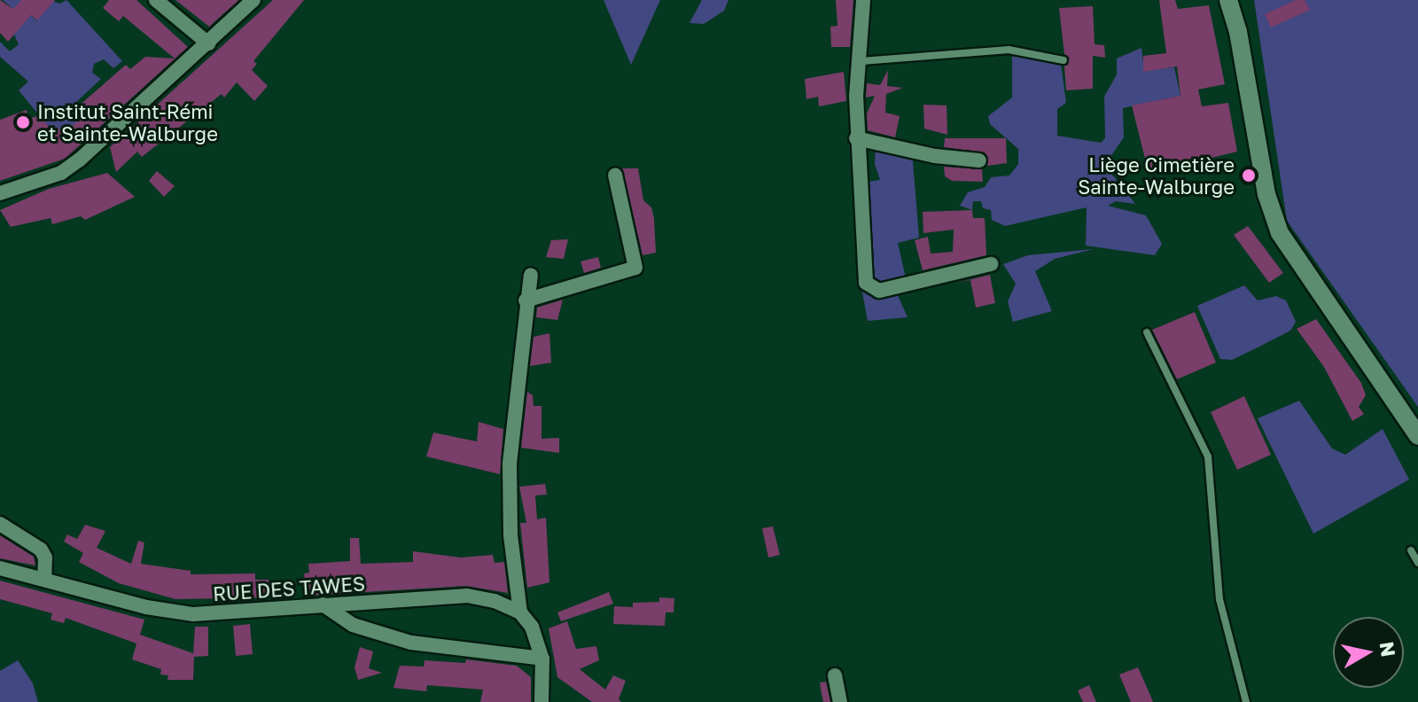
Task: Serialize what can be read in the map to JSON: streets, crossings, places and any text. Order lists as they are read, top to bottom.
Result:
{
  "streets": {
    "street": ["RUE DES TAWES"]
  },
  "places": ["Institut Saint-Rémi et Sainte-Walburge", "Liège Cimetière Sainte-Walburge"],
  "north": "right"
}
